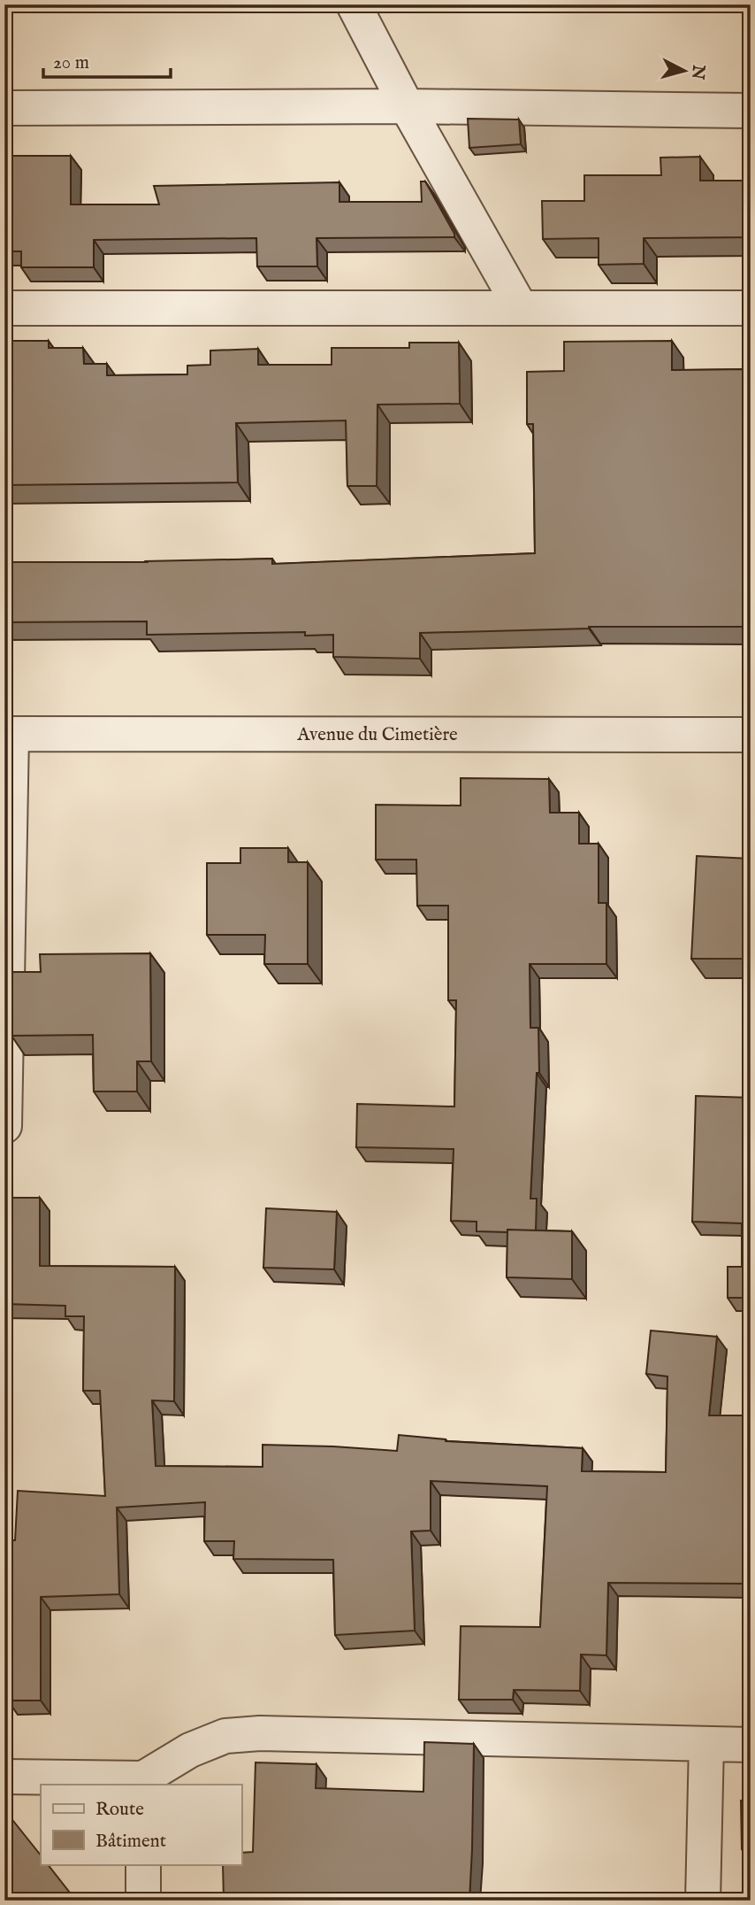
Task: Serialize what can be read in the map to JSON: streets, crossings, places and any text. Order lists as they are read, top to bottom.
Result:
{
  "streets": {
    "street": ["Avenue du Cimetière"]
  },
  "legend": ["Route", "Bâtiment"],
  "scale_bar": "20 m",
  "north": "right"
}
